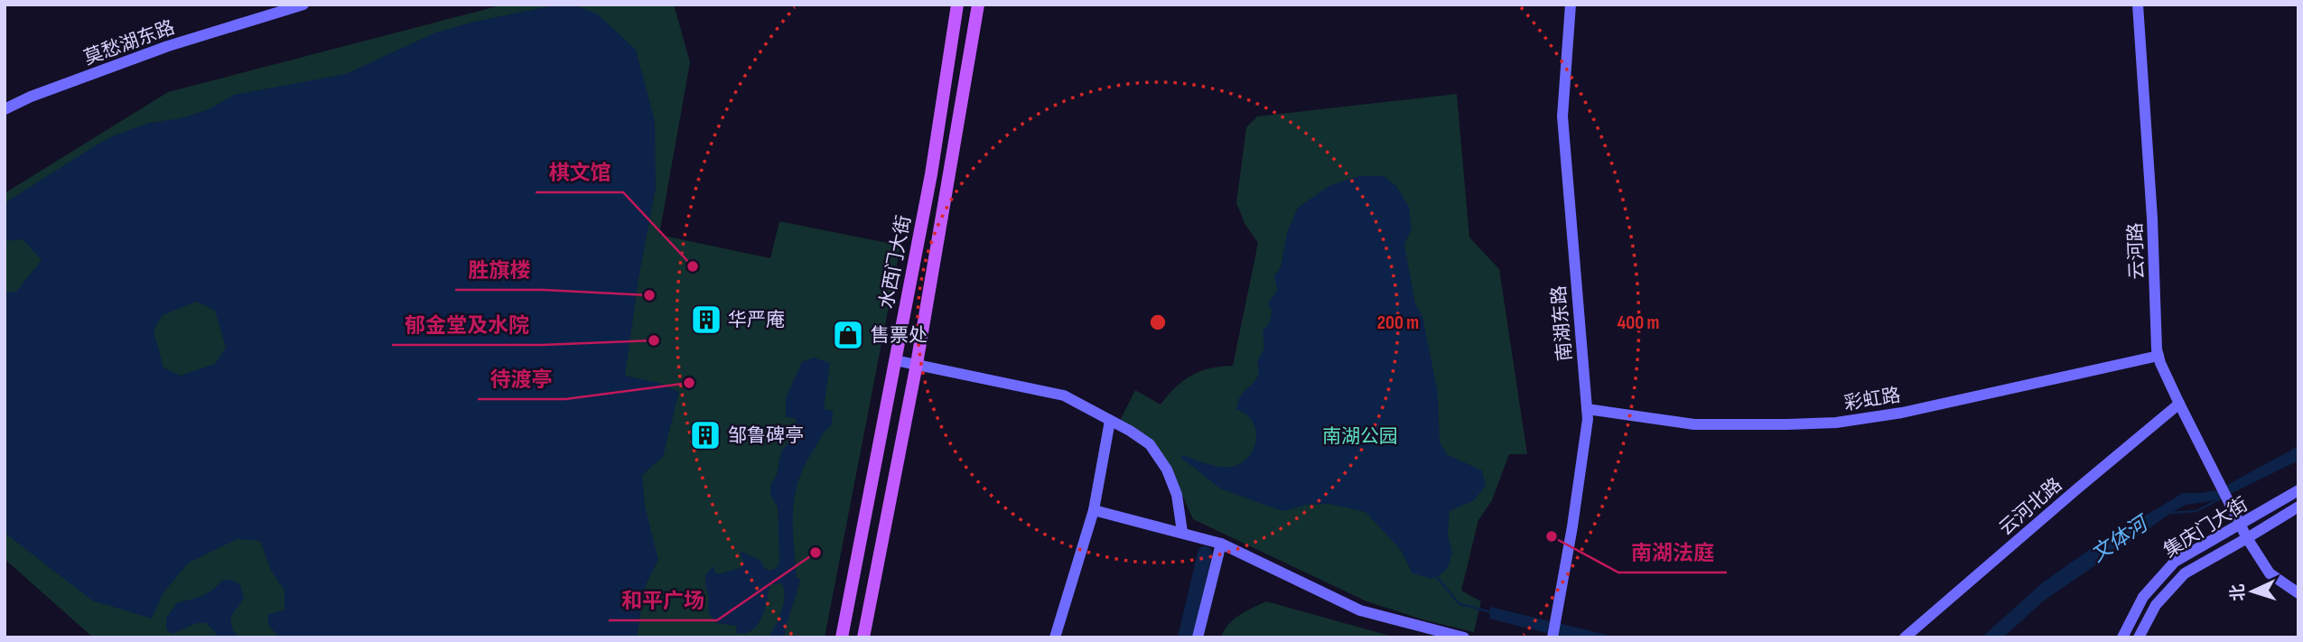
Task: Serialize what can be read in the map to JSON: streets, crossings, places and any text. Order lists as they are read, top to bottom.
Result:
{
  "streets": {
    "main road": ["水西门大街"],
    "street": [
      "莫愁湖东路",
      "云河路",
      "南湖东路",
      "彩虹路",
      "云河北路",
      "集庆门大街"
    ]
  },
  "crossings": [
    ["云河路", "彩虹路"],
    ["云河路", "云河北路"],
    ["云河路", "集庆门大街"],
    ["南湖东路", "彩虹路"]
  ],
  "water": ["文体河"],
  "parks": ["南湖公园"],
  "places": {
    "other": [
      "棋文馆",
      "胜旗楼",
      "郁金堂及水院",
      "待渡亭",
      "南湖法庭",
      "和平广场"
    ],
    "building": ["华严庵", "邹鲁碑亭"],
    "shop": ["售票处"]
  },
  "north": "left",
  "rings": ["200 m", "400 m"]
}
